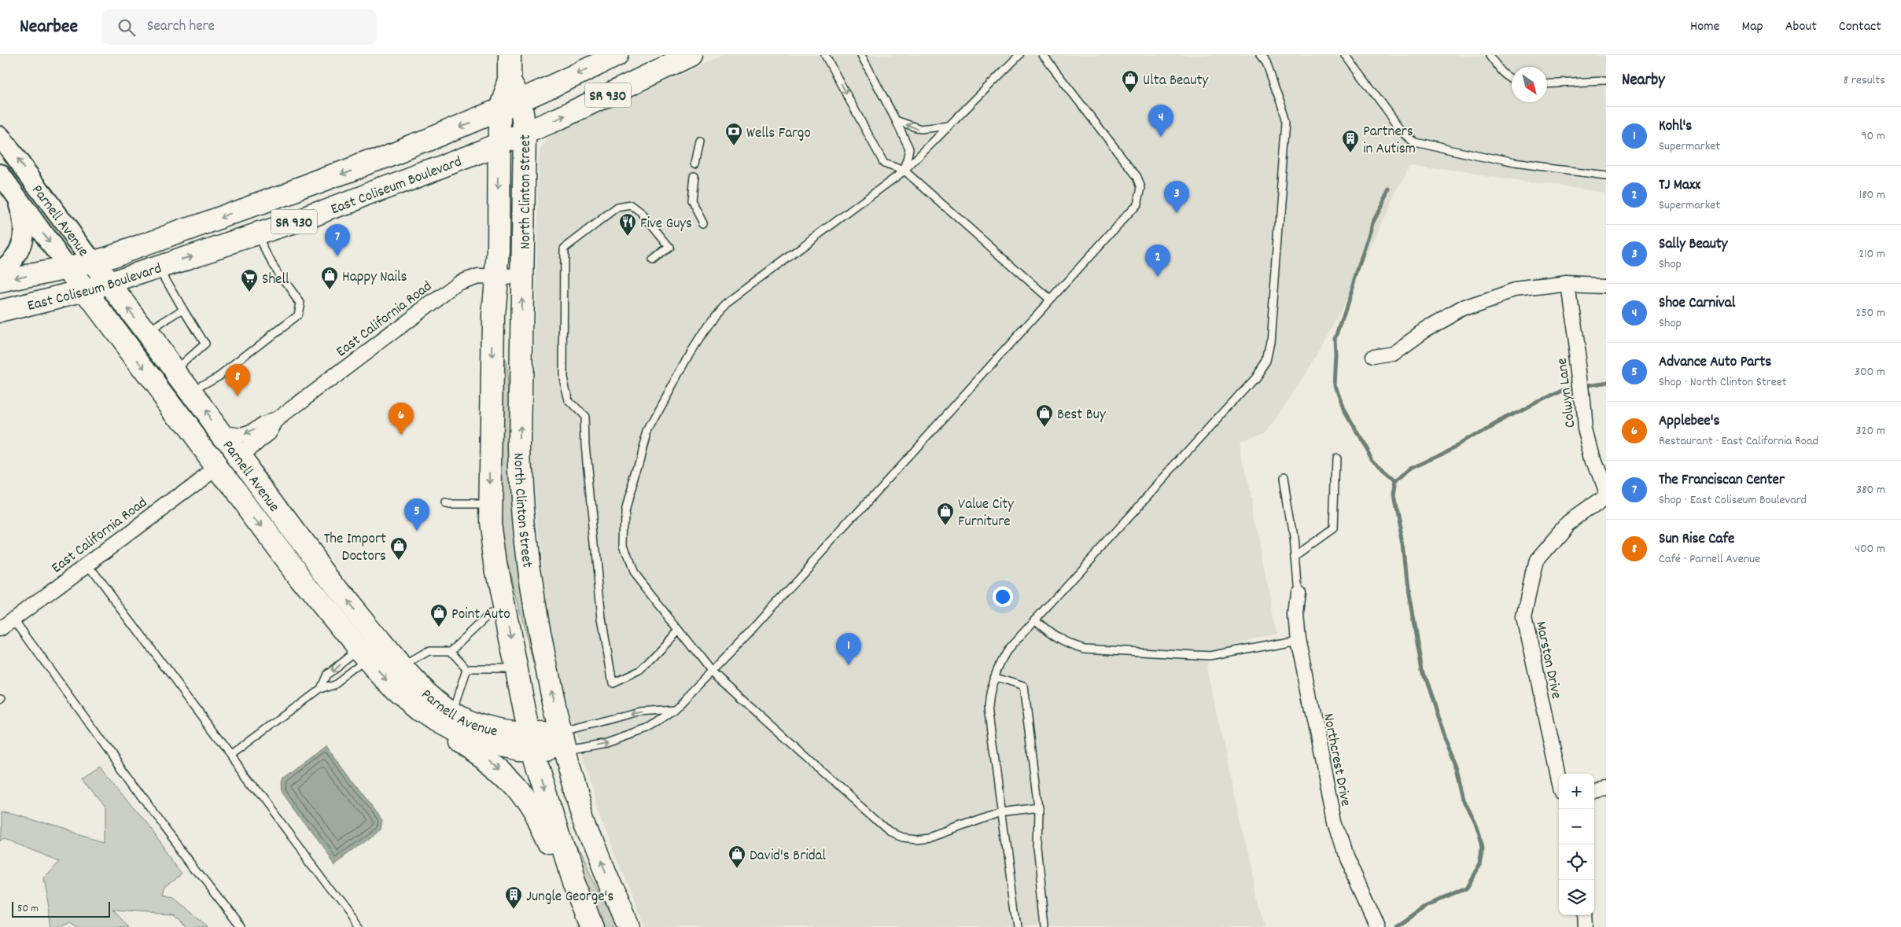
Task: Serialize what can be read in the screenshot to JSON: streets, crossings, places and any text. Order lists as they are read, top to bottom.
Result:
{
  "streets": {
    "main road": [
      "SR 930",
      "East Coliseum Boulevard",
      "North Clinton Street",
      "Parnell Avenue"
    ],
    "street": [
      "East California Road",
      "Colwyn Lane",
      "Marston Drive",
      "Northcrest Drive"
    ]
  },
  "crossings": [
    ["East Coliseum Boulevard", "North Clinton Street"],
    ["East Coliseum Boulevard", "Parnell Avenue"],
    ["North Clinton Street", "Parnell Avenue"],
    ["North Clinton Street", "East California Road"],
    ["Parnell Avenue", "East California Road"],
    ["Colwyn Lane", "Marston Drive"]
  ],
  "places": {
    "shop": [
      "Ulta Beauty",
      "Happy Nails",
      "Best Buy",
      "Value City Furniture",
      "The Import Doctors",
      "Point Auto",
      "David's Bridal"
    ],
    "bank": ["Wells Fargo"],
    "building": ["Partners in Autism", "Jungle George's"],
    "restaurant": ["Five Guys"],
    "supermarket": ["Shell"]
  },
  "scale_bar": "50 m",
  "north": "bottom right",
  "page": {
    "header": "Nearbee",
    "search": "Search here",
    "nav": [
      "Home",
      "Map",
      "About",
      "Contact"
    ],
    "heading": ["Nearby", "8 results"],
    "pins": [
      "4",
      "3",
      "7",
      "2",
      "8",
      "6",
      "5",
      "1"
    ],
    "list": [
      {
        "mark": "1",
        "name": "Kohl's",
        "note": "Supermarket",
        "value": "90 m"
      },
      {
        "mark": "2",
        "name": "TJ Maxx",
        "note": "Supermarket",
        "value": "180 m"
      },
      {
        "mark": "3",
        "name": "Sally Beauty",
        "note": "Shop",
        "value": "210 m"
      },
      {
        "mark": "4",
        "name": "Shoe Carnival",
        "note": "Shop",
        "value": "250 m"
      },
      {
        "mark": "5",
        "name": "Advance Auto Parts",
        "note": "Shop · North Clinton Street",
        "value": "300 m"
      },
      {
        "mark": "6",
        "name": "Applebee's",
        "note": "Restaurant · East California Road",
        "value": "320 m"
      },
      {
        "mark": "7",
        "name": "The Franciscan Center",
        "note": "Shop · East Coliseum Boulevard",
        "value": "380 m"
      },
      {
        "mark": "8",
        "name": "Sun Rise Cafe",
        "note": "Café · Parnell Avenue",
        "value": "400 m"
      }
    ],
    "map_buttons": ["+", "−"],
    "scale": "50 m"
  }
}
